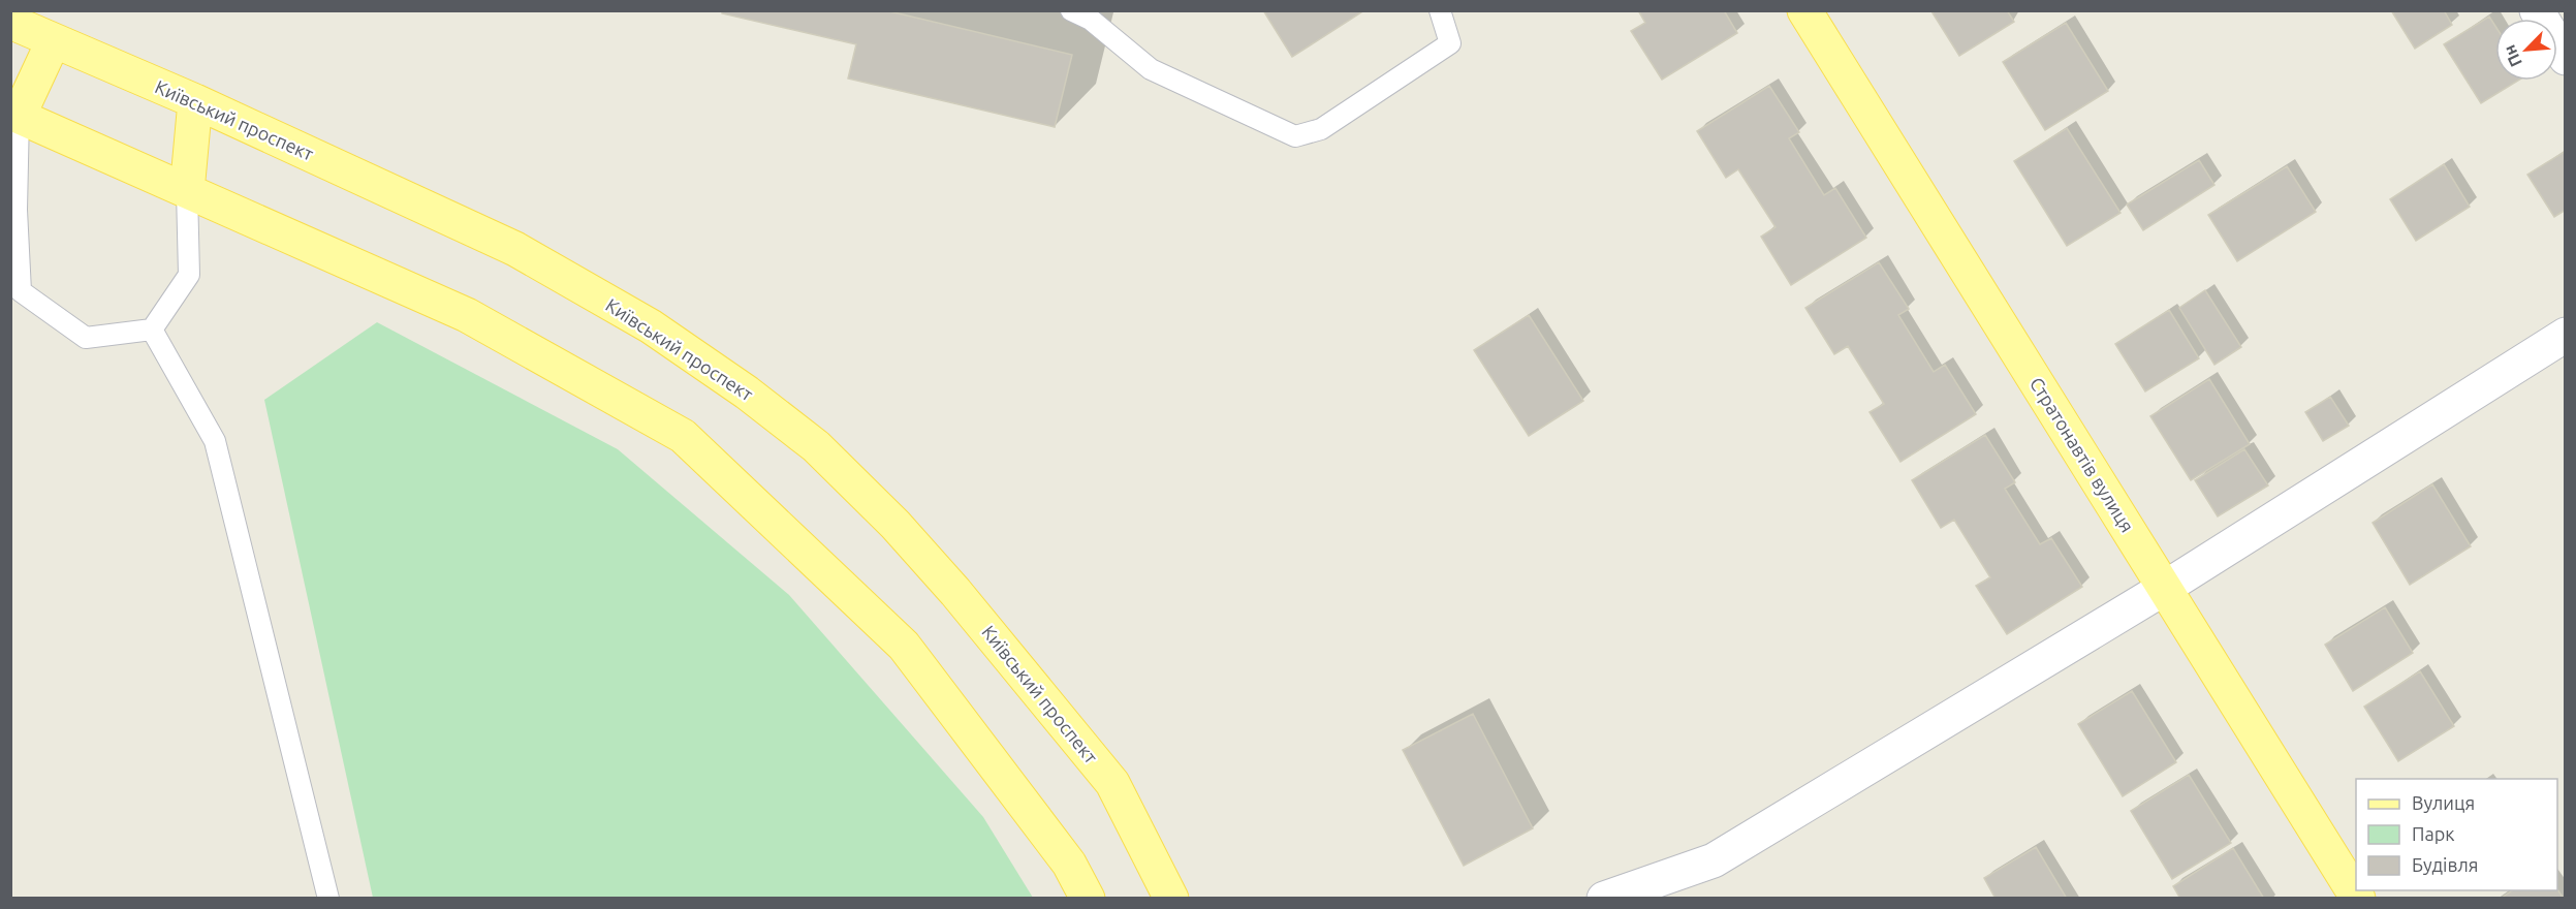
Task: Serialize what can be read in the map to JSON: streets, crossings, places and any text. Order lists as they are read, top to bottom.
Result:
{
  "streets": {
    "main road": ["Київський проспект", "Стратонавтів вулиця"]
  },
  "legend": ["Вулиця", "Парк", "Будівля"],
  "north": "bottom left"
}
